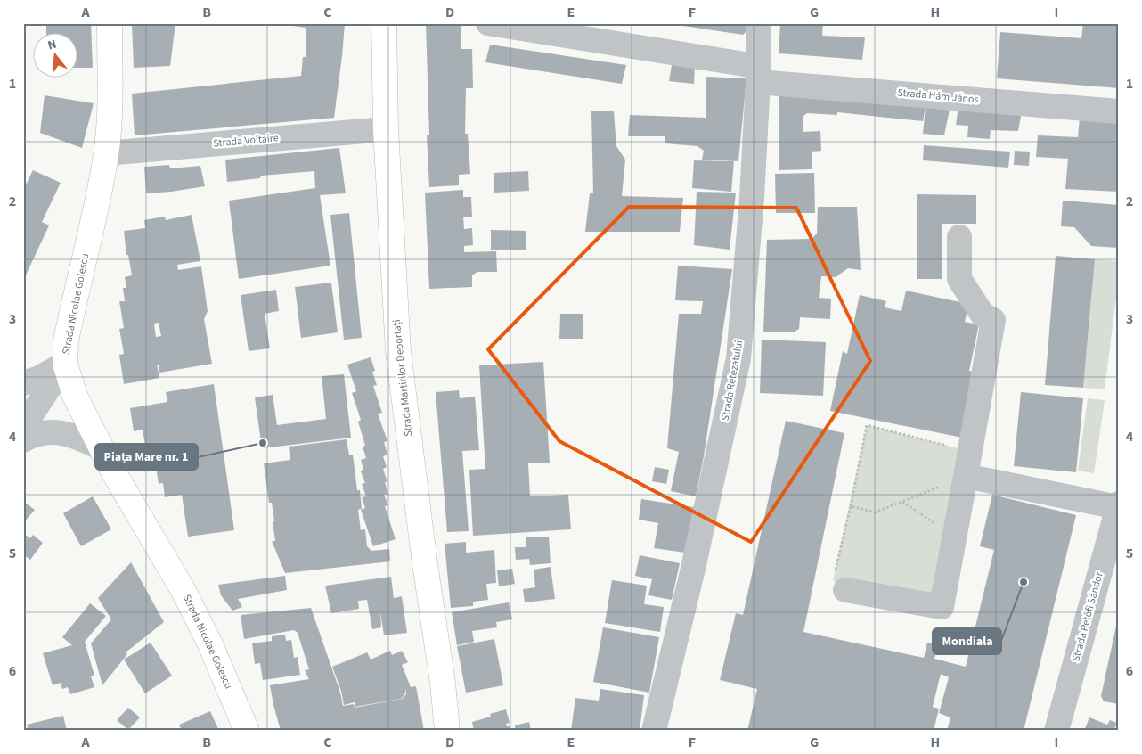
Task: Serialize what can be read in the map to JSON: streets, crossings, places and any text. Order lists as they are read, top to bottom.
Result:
{
  "streets": {
    "main road": ["Strada Nicolae Golescu", "Strada Martirilor Deportați"],
    "street": [
      "Strada Hám János",
      "Strada Voltaire",
      "Strada Retezatului",
      "Strada Petőfi Sándor"
    ]
  },
  "crossings": [
    ["Strada Hám János", "Strada Retezatului"],
    ["Strada Voltaire", "Strada Nicolae Golescu"],
    ["Strada Voltaire", "Strada Martirilor Deportați"]
  ],
  "places": ["Piața Mare nr. 1", "Mondiala"],
  "north": "top",
  "grid": {
    "columns": [
      "A",
      "B",
      "C",
      "D",
      "E",
      "F",
      "G",
      "H",
      "I"
    ],
    "rows": [
      "1",
      "2",
      "3",
      "4",
      "5",
      "6"
    ]
  }
}
